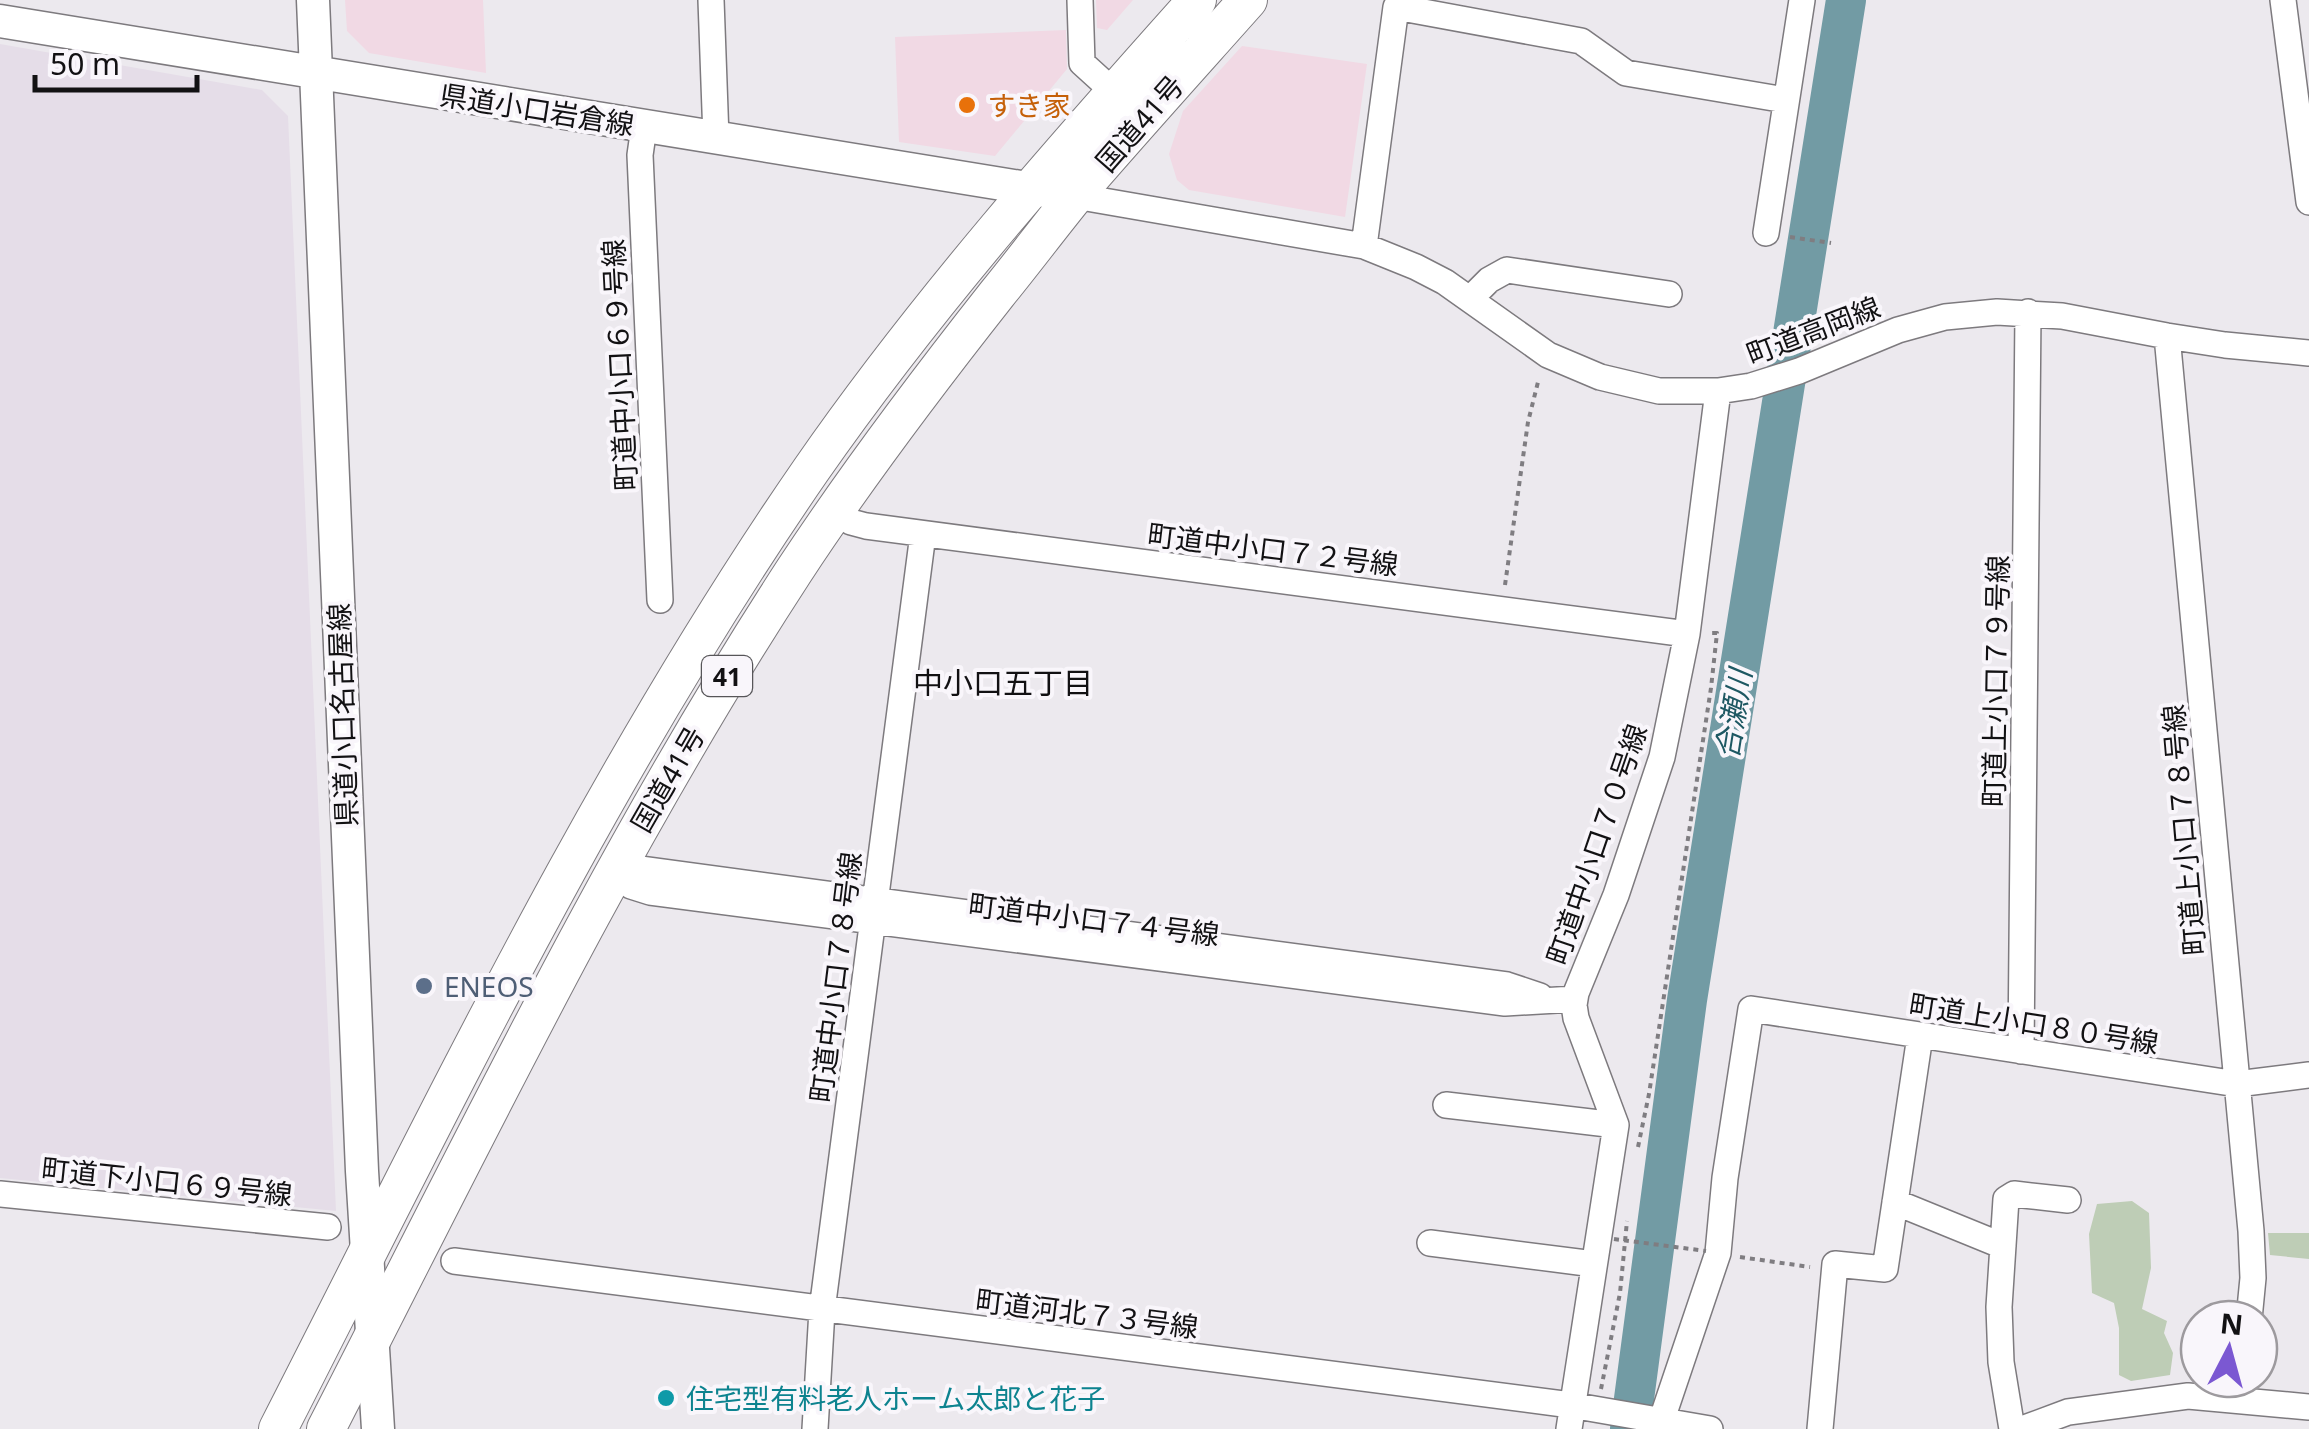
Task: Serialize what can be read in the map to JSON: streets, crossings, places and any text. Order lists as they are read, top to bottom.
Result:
{
  "streets": {
    "highway": ["国道41号", "41"],
    "main road": ["県道小口岩倉線", "県道小口名古屋線"],
    "street": [
      "町道高岡線",
      "町道中小口６９号線",
      "町道中小口７２号線",
      "町道上小口７９号線",
      "町道上小口７８号線",
      "町道中小口７０号線",
      "町道中小口７４号線",
      "町道中小口７８号線",
      "町道上小口８０号線",
      "町道下小口６９号線",
      "町道河北７３号線"
    ]
  },
  "crossings": [
    ["県道小口岩倉線", "国道41号"],
    ["県道小口岩倉線", "町道高岡線"],
    ["県道小口岩倉線", "町道中小口６９号線"],
    ["県道小口岩倉線", "県道小口名古屋線"],
    ["国道41号", "町道高岡線"],
    ["国道41号", "県道小口名古屋線"],
    ["町道高岡線", "町道上小口７９号線"],
    ["町道高岡線", "町道上小口７８号線"],
    ["町道高岡線", "町道中小口７０号線"],
    ["町道中小口７２号線", "町道中小口７０号線"],
    ["町道中小口７２号線", "町道中小口７８号線"],
    ["町道上小口７９号線", "町道上小口８０号線"],
    ["町道上小口７８号線", "町道上小口８０号線"],
    ["町道中小口７０号線", "町道中小口７４号線"],
    ["町道中小口７０号線", "町道河北７３号線"],
    ["町道中小口７４号線", "町道中小口７８号線"],
    ["町道中小口７８号線", "町道河北７３号線"]
  ],
  "districts": ["中小口五丁目"],
  "water": ["合瀬川"],
  "places": ["すき家", "ENEOS", "住宅型有料老人ホーム太郎と花子"],
  "scale_bar": "50 m",
  "north": "top"
}
